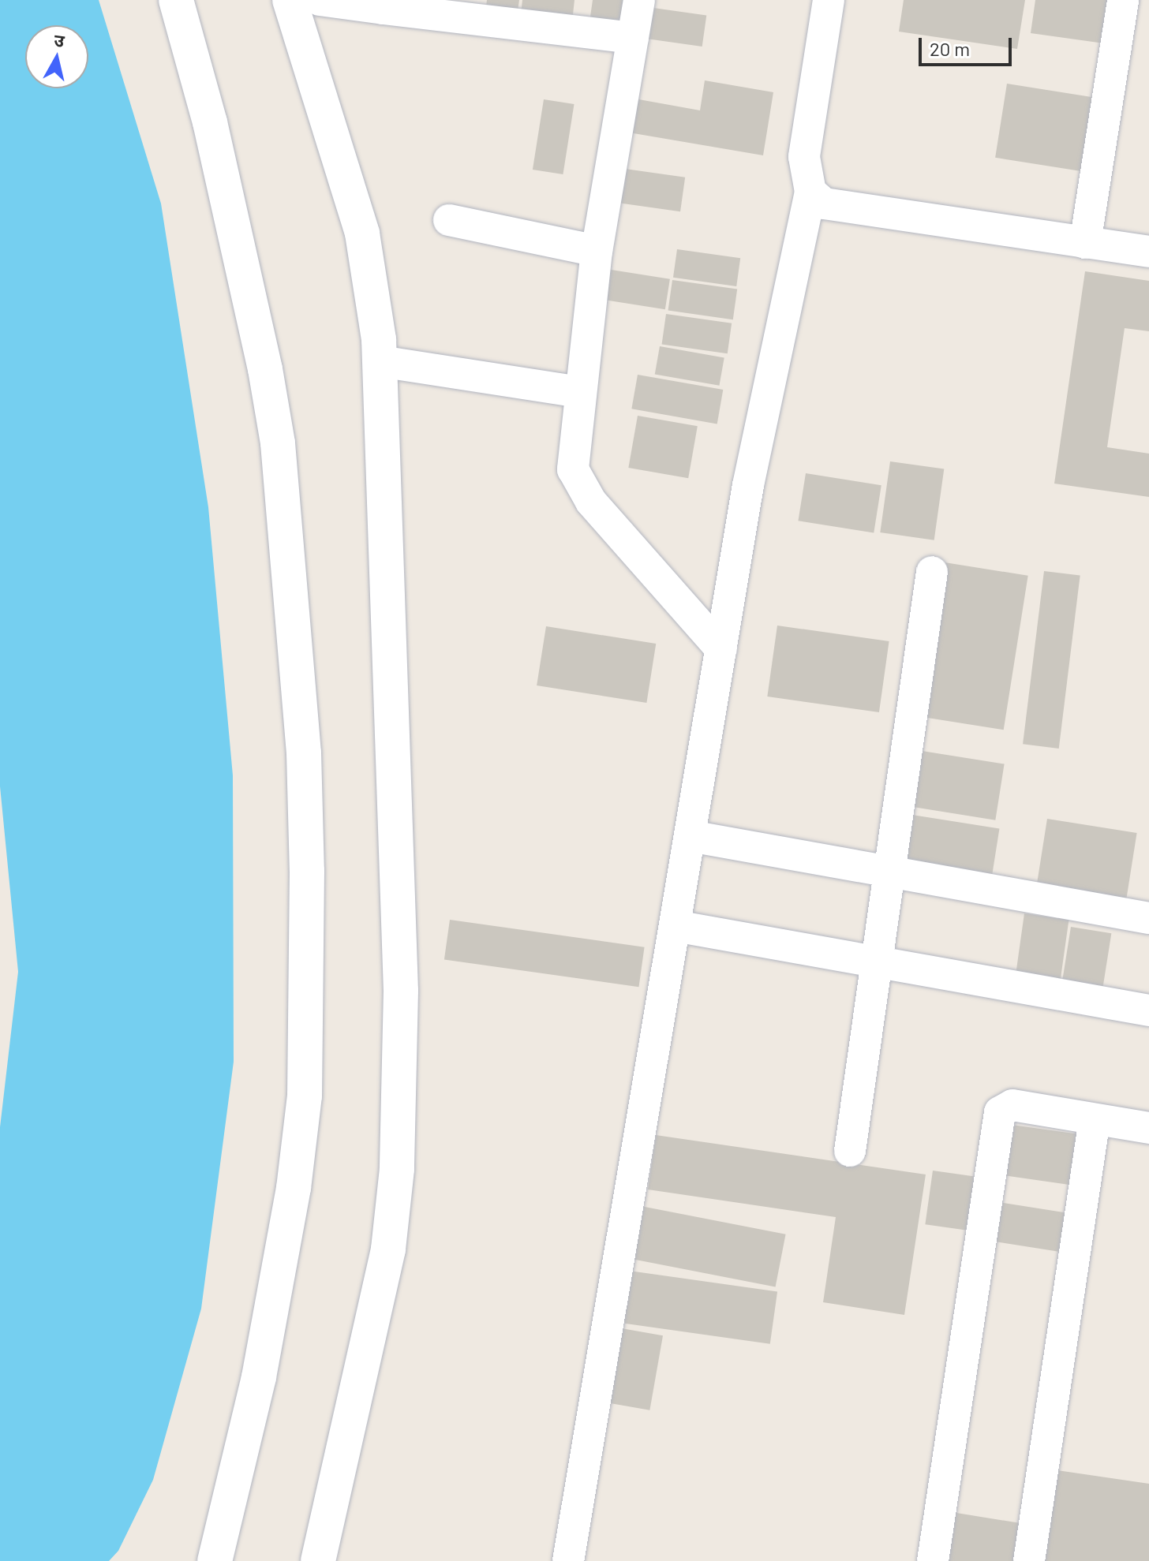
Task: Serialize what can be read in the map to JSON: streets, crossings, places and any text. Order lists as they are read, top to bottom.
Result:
{
  "scale_bar": "20 m",
  "north": "top"
}
